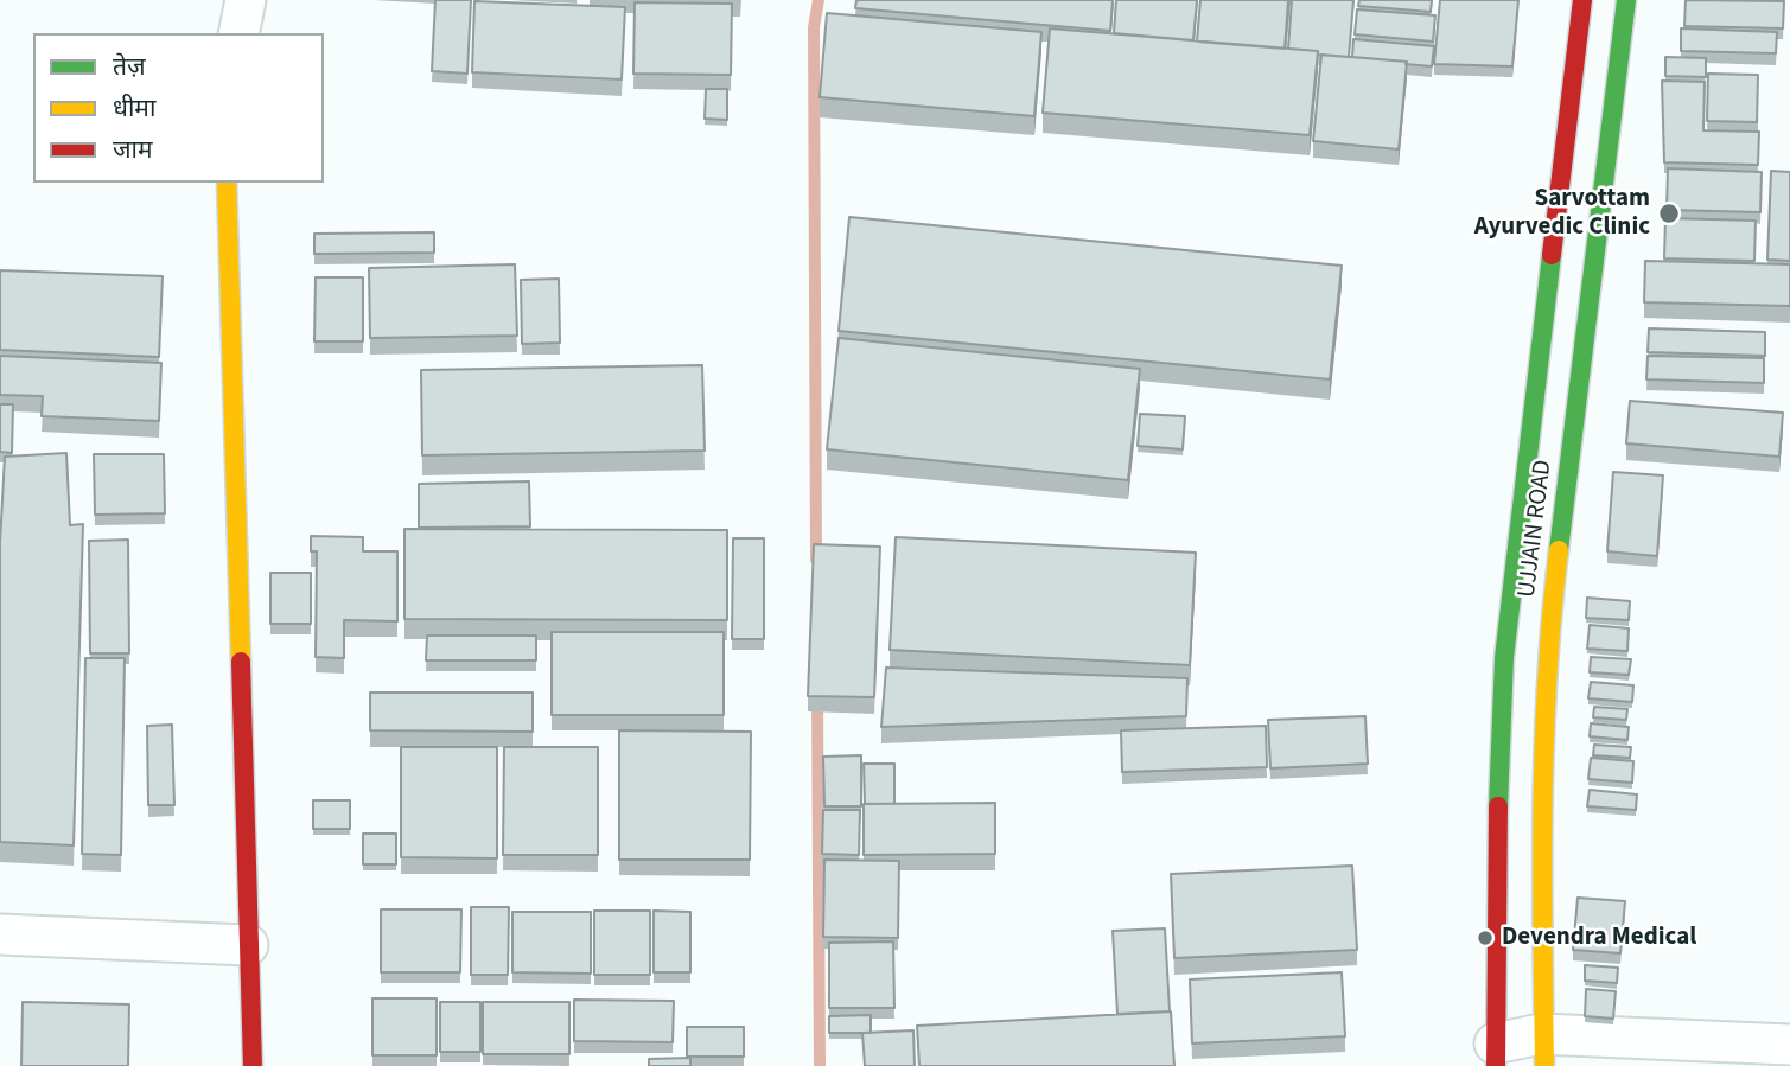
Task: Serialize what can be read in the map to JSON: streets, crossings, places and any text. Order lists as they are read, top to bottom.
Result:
{
  "streets": {
    "main road": ["UJJAIN ROAD"]
  },
  "places": ["Sarvottam Ayurvedic Clinic", "Devendra Medical"],
  "legend": ["तेज़", "धीमा", "जाम"]
}
